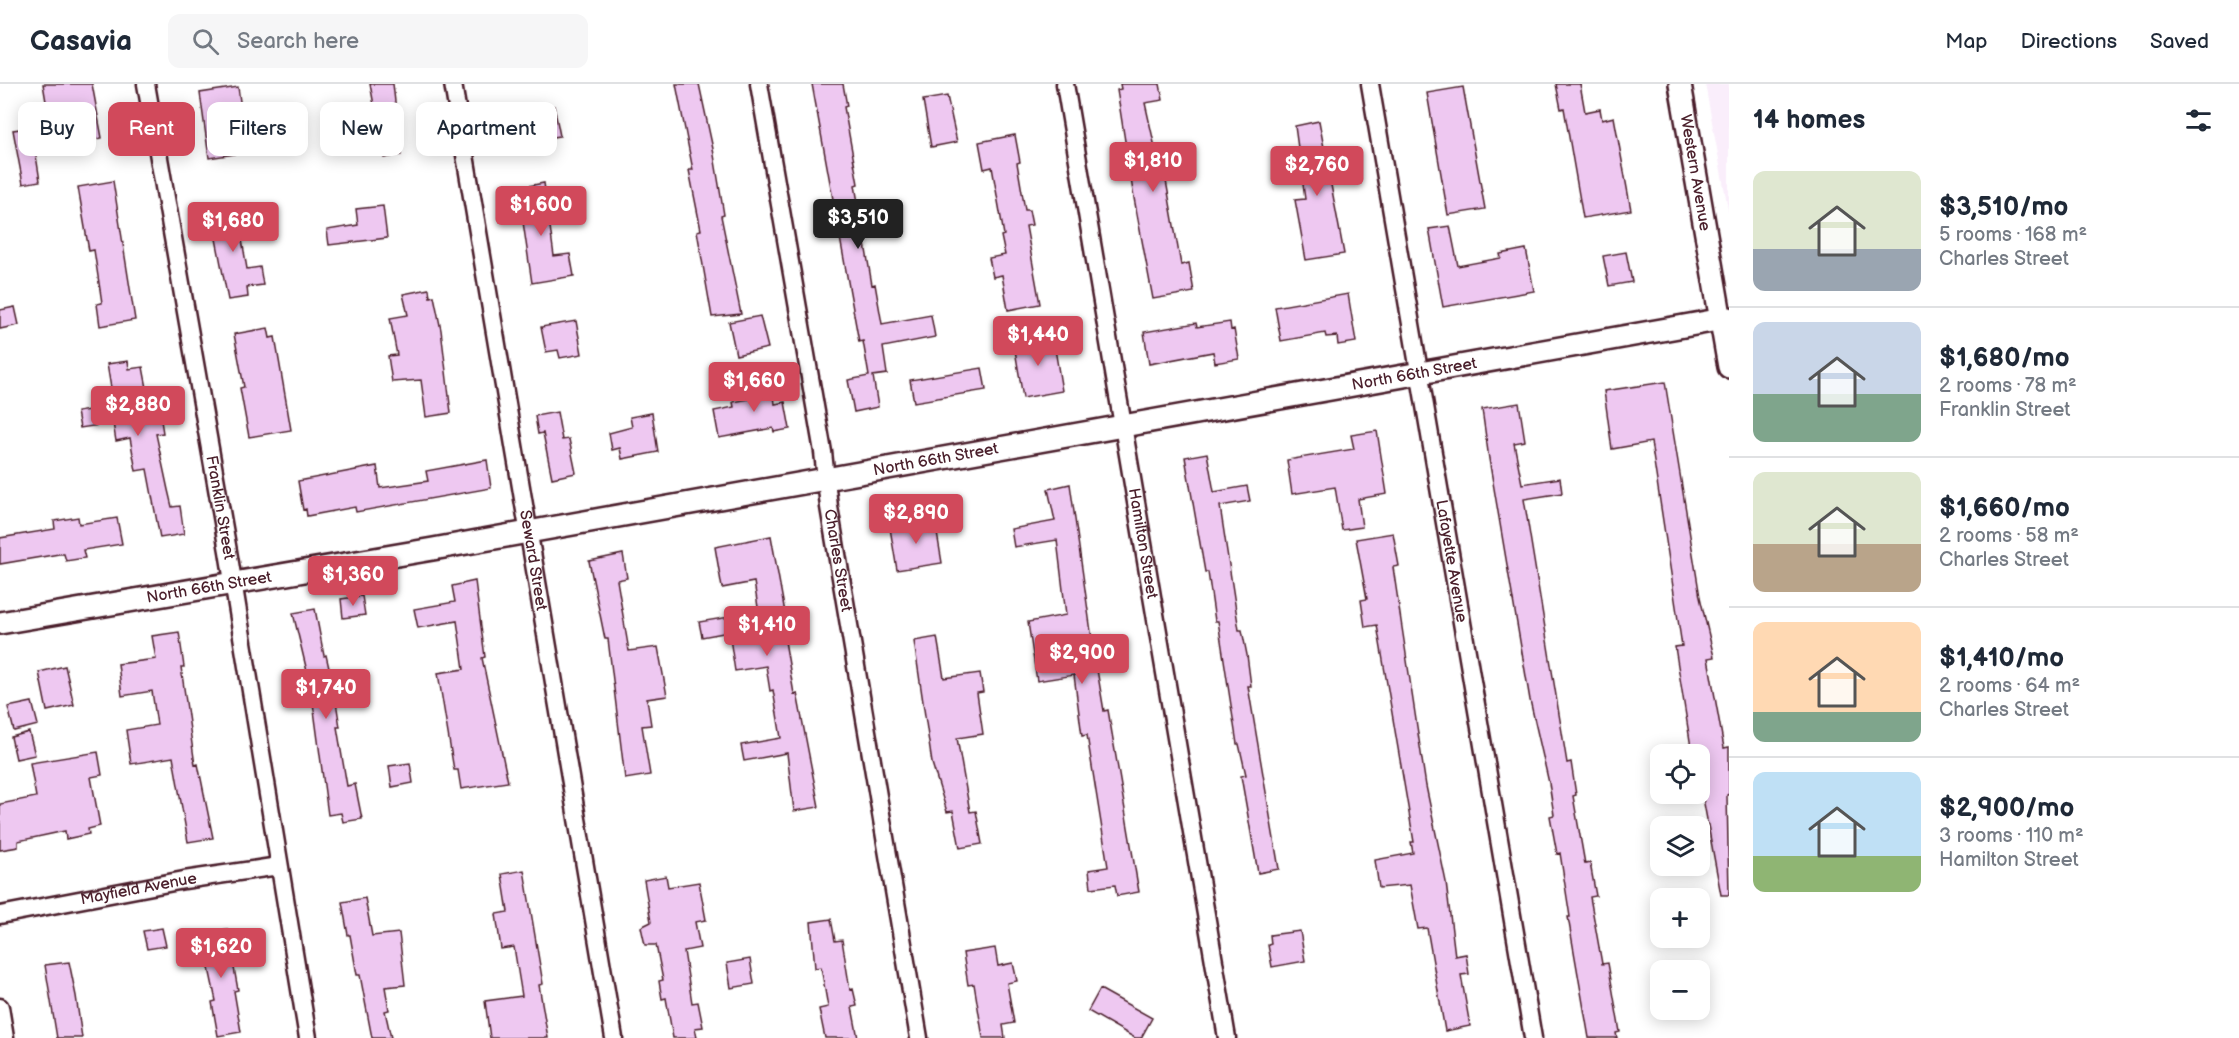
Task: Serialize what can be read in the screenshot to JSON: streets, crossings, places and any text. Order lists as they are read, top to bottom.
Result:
{
  "streets": {
    "street": [
      "Western Avenue",
      "North 66th Street",
      "Franklin Street",
      "Hamilton Street",
      "Seward Street",
      "Charles Street",
      "Lafayette Avenue",
      "Mayfield Avenue"
    ]
  },
  "crossings": [
    ["Western Avenue", "North 66th Street"],
    ["North 66th Street", "Franklin Street"],
    ["North 66th Street", "Hamilton Street"],
    ["North 66th Street", "Seward Street"],
    ["North 66th Street", "Charles Street"],
    ["North 66th Street", "Lafayette Avenue"],
    ["Franklin Street", "Mayfield Avenue"]
  ],
  "page": {
    "header": "Casavia",
    "search": "Search here",
    "nav": ["Map", "Directions", "Saved"],
    "heading": "14 homes",
    "chip": [
      "Buy",
      "Rent",
      "Filters",
      "New",
      "Apartment"
    ],
    "price": [
      "$1,810",
      "$2,760",
      "$1,600",
      "$3,510",
      "$1,680",
      "$1,440",
      "$1,660",
      "$2,880",
      "$2,890",
      "$1,360",
      "$1,410",
      "$2,900",
      "$1,740",
      "$1,620"
    ],
    "list": [
      {
        "name": "$3,510/mo",
        "note": "5 rooms · 168 m² · Charles Street"
      },
      {
        "name": "$1,680/mo",
        "note": "2 rooms · 78 m² · Franklin Street"
      },
      {
        "name": "$1,660/mo",
        "note": "2 rooms · 58 m² · Charles Street"
      },
      {
        "name": "$1,410/mo",
        "note": "2 rooms · 64 m² · Charles Street"
      },
      {
        "name": "$2,900/mo",
        "note": "3 rooms · 110 m² · Hamilton Street"
      }
    ],
    "map_buttons": ["+", "−"]
  }
}
